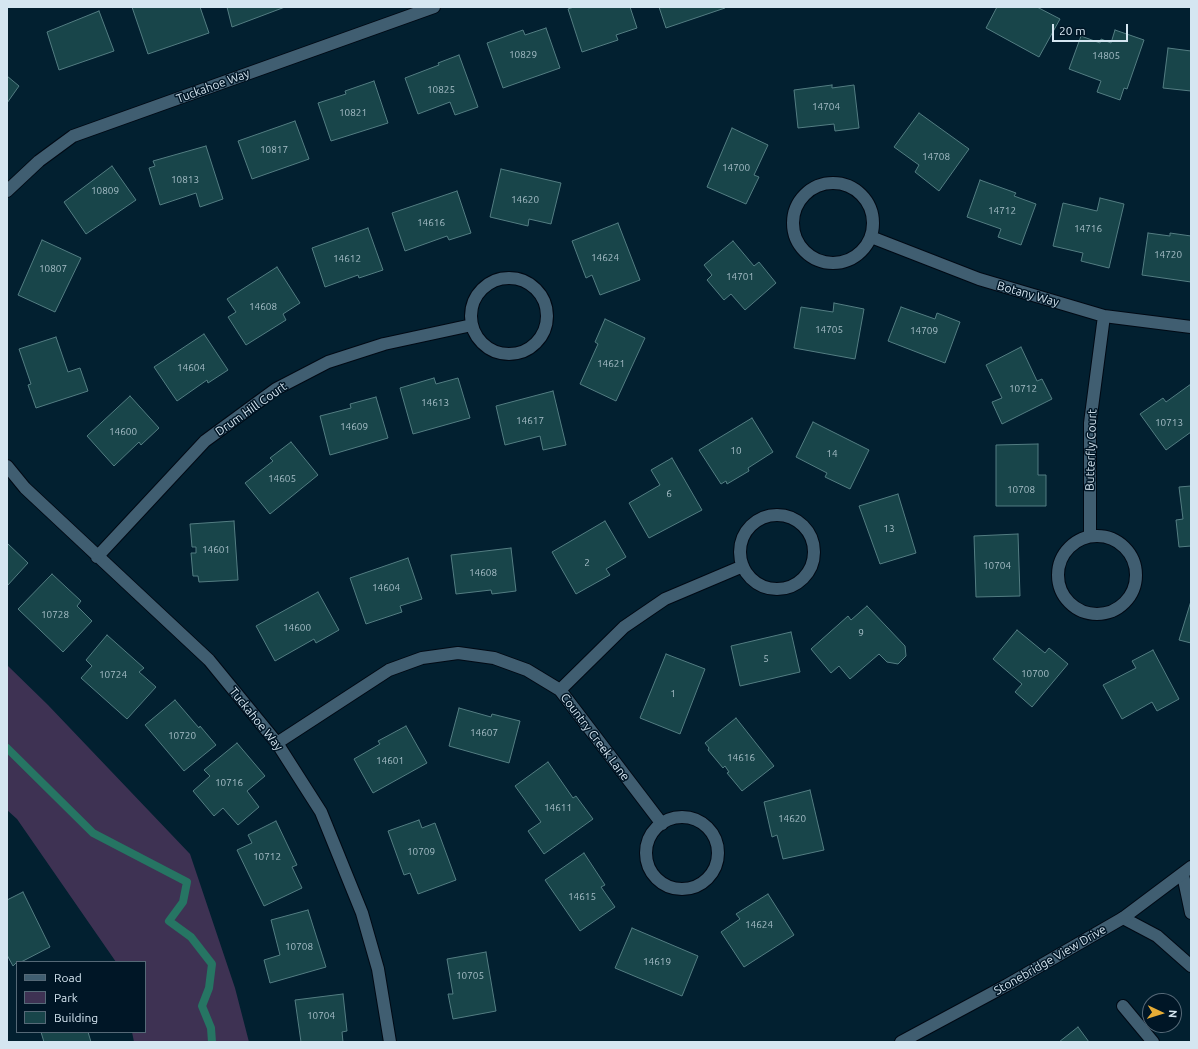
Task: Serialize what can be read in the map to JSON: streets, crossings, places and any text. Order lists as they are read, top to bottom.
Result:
{
  "streets": {
    "street": [
      "Tuckahoe Way",
      "Botany Way",
      "Drum Hill Court",
      "Butterfly Court",
      "Country Creek Lane",
      "Stonebridge View Drive"
    ]
  },
  "crossings": [
    ["Tuckahoe Way", "Drum Hill Court"],
    ["Tuckahoe Way", "Country Creek Lane"],
    ["Botany Way", "Butterfly Court"]
  ],
  "house_numbers": [
    "10829",
    "14805",
    "10825",
    "14704",
    "10821",
    "10817",
    "14708",
    "14700",
    "10813",
    "10809",
    "14620",
    "14712",
    "14616",
    "14716",
    "14720",
    "14624",
    "14612",
    "10807",
    "14701",
    "14608",
    "14705",
    "14709",
    "14621",
    "14604",
    "10712",
    "14613",
    "14617",
    "10713",
    "14609",
    "14600",
    "10",
    "14",
    "14605",
    "10708",
    "6",
    "13",
    "14601",
    "2",
    "10704",
    "14608",
    "14604",
    "10728",
    "14600",
    "9",
    "5",
    "10700",
    "10724",
    "1",
    "14607",
    "10720",
    "14616",
    "14601",
    "10716",
    "14611",
    "14620",
    "10709",
    "10712",
    "14615",
    "14624",
    "10708",
    "14619",
    "10705",
    "10704"
  ],
  "legend": ["Road", "Park", "Building"],
  "scale_bar": "20 m",
  "north": "right"
}
